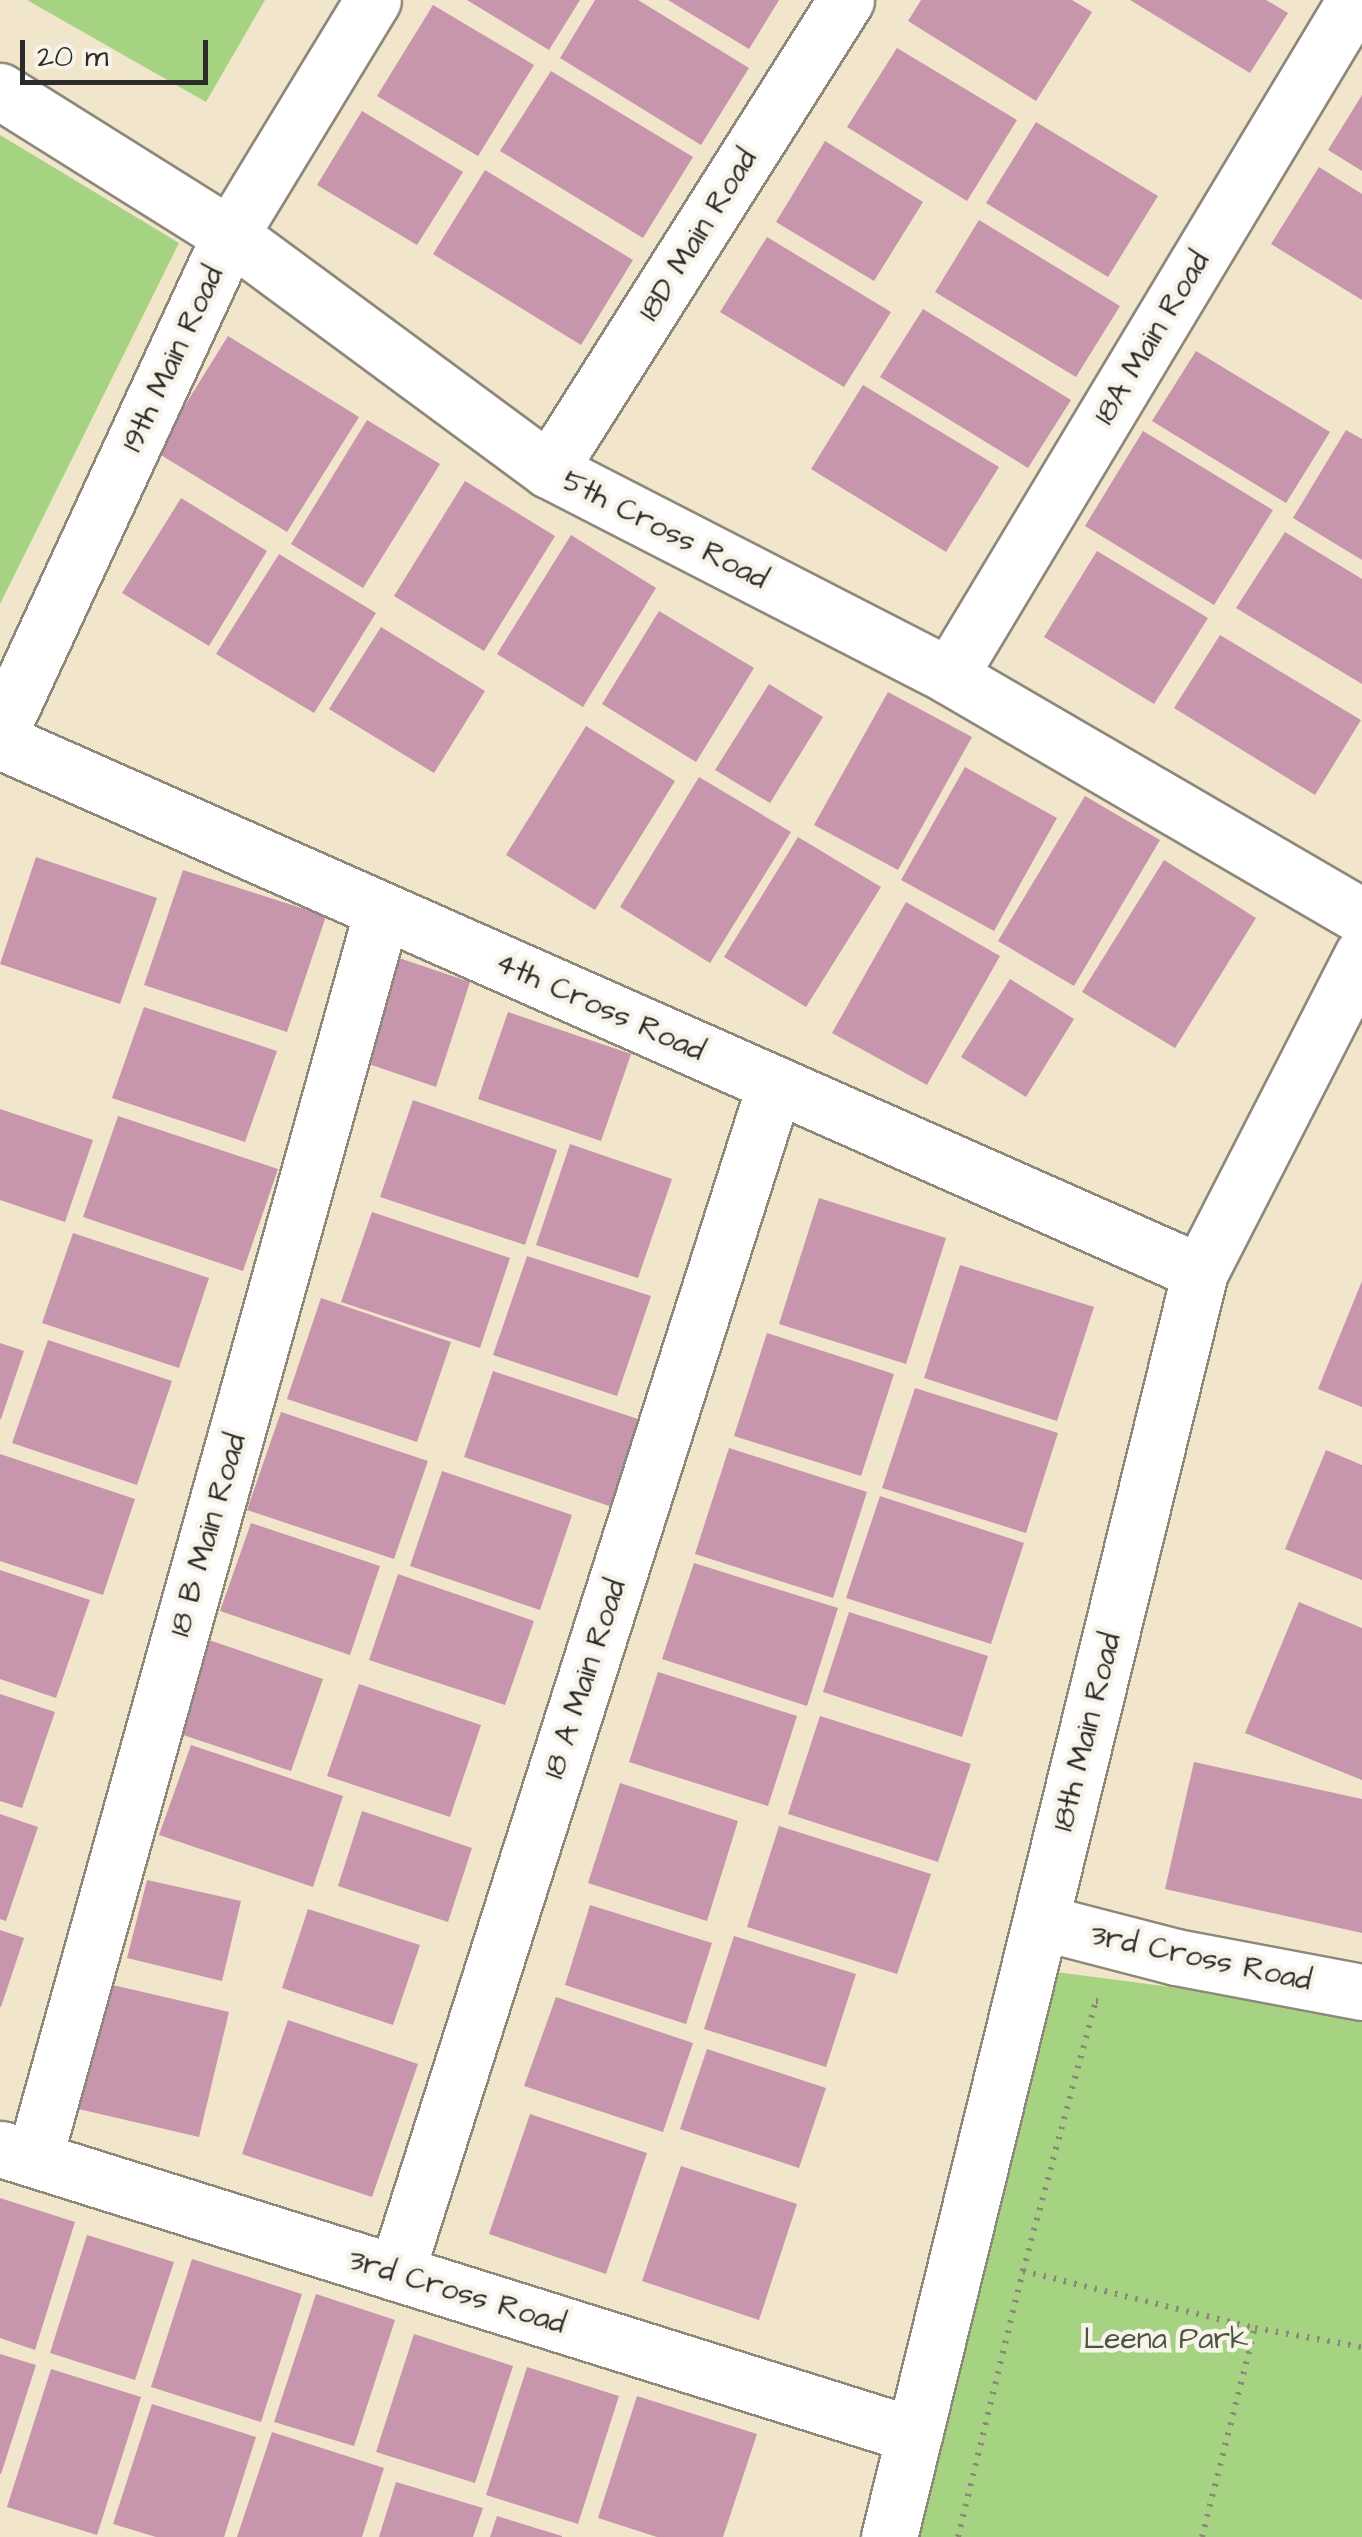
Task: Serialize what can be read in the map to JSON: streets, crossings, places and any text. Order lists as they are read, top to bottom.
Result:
{
  "streets": {
    "street": [
      "18D Main Road",
      "18A Main Road",
      "19th Main Road",
      "5th Cross Road",
      "4th Cross Road",
      "18 B Main Road",
      "18 A Main Road",
      "18th Main Road",
      "3rd Cross Road"
    ]
  },
  "crossings": [
    ["18D Main Road", "5th Cross Road"],
    ["18A Main Road", "5th Cross Road"],
    ["19th Main Road", "5th Cross Road"],
    ["4th Cross Road", "18 B Main Road"],
    ["4th Cross Road", "18 A Main Road"],
    ["4th Cross Road", "18th Main Road"],
    ["18 B Main Road", "3rd Cross Road"],
    ["18 A Main Road", "3rd Cross Road"],
    ["18th Main Road", "3rd Cross Road"]
  ],
  "parks": ["Leena Park"],
  "scale_bar": "20 m"
}
